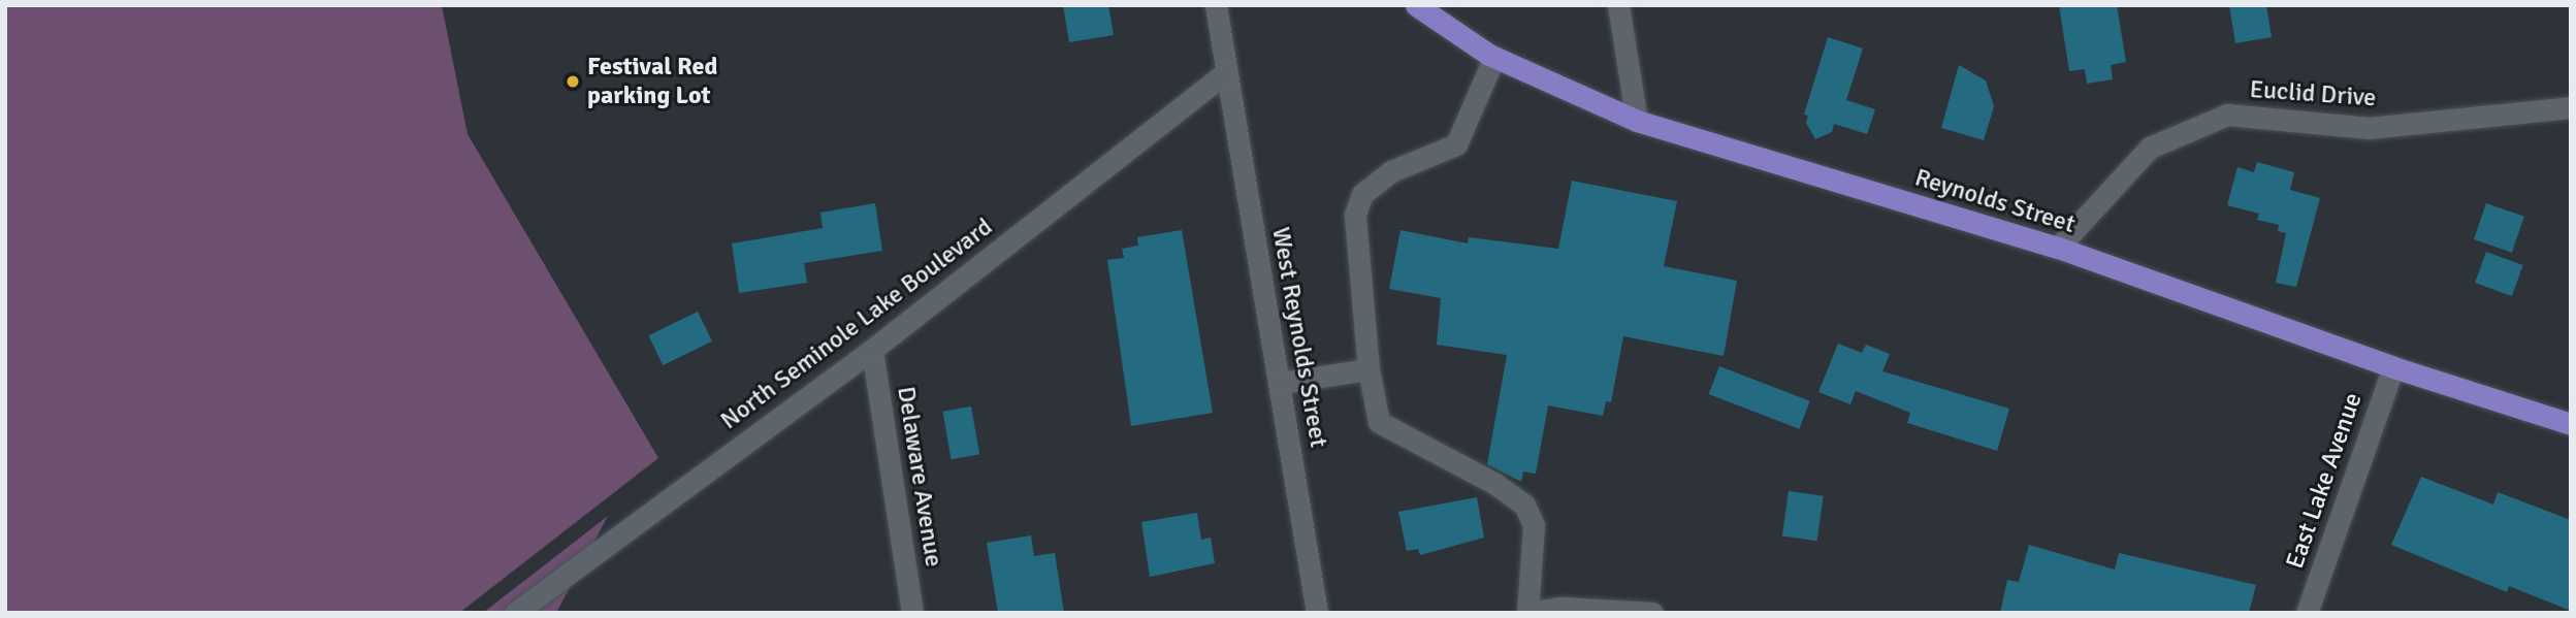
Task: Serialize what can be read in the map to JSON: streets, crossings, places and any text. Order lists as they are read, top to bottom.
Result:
{
  "streets": {
    "main road": ["Reynolds Street"],
    "street": [
      "Euclid Drive",
      "North Seminole Lake Boulevard",
      "West Reynolds Street",
      "Delaware Avenue",
      "East Lake Avenue"
    ]
  },
  "crossings": [
    ["Euclid Drive", "Reynolds Street"],
    ["Reynolds Street", "East Lake Avenue"],
    ["North Seminole Lake Boulevard", "West Reynolds Street"],
    ["North Seminole Lake Boulevard", "Delaware Avenue"]
  ],
  "places": ["Festival Red parking Lot"]
}
